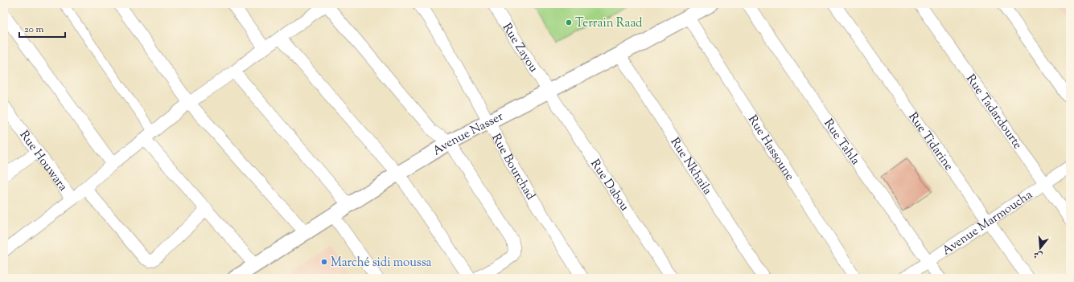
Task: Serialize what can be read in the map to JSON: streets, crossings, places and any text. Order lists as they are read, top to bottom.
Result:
{
  "streets": {
    "street": [
      "Rue Zayou",
      "Rue Tadardourte",
      "Avenue Nasser",
      "Rue Tidarine",
      "Rue Tahla",
      "Rue Hassoune",
      "Rue Houwara",
      "Rue Bourchad",
      "Rue Nkhaila",
      "Rue Dabou",
      "Avenue Marmoucha"
    ]
  },
  "crossings": [
    ["Rue Zayou", "Avenue Nasser"],
    ["Rue Zayou", "Rue Dabou"],
    ["Rue Tadardourte", "Avenue Marmoucha"],
    ["Avenue Nasser", "Rue Hassoune"],
    ["Avenue Nasser", "Rue Bourchad"],
    ["Avenue Nasser", "Rue Nkhaila"],
    ["Avenue Nasser", "Rue Dabou"],
    ["Rue Tidarine", "Avenue Marmoucha"],
    ["Rue Tahla", "Avenue Marmoucha"]
  ],
  "places": ["Terrain Raad", "Marché sidi moussa"],
  "scale_bar": "20 m",
  "north": "bottom"
}
